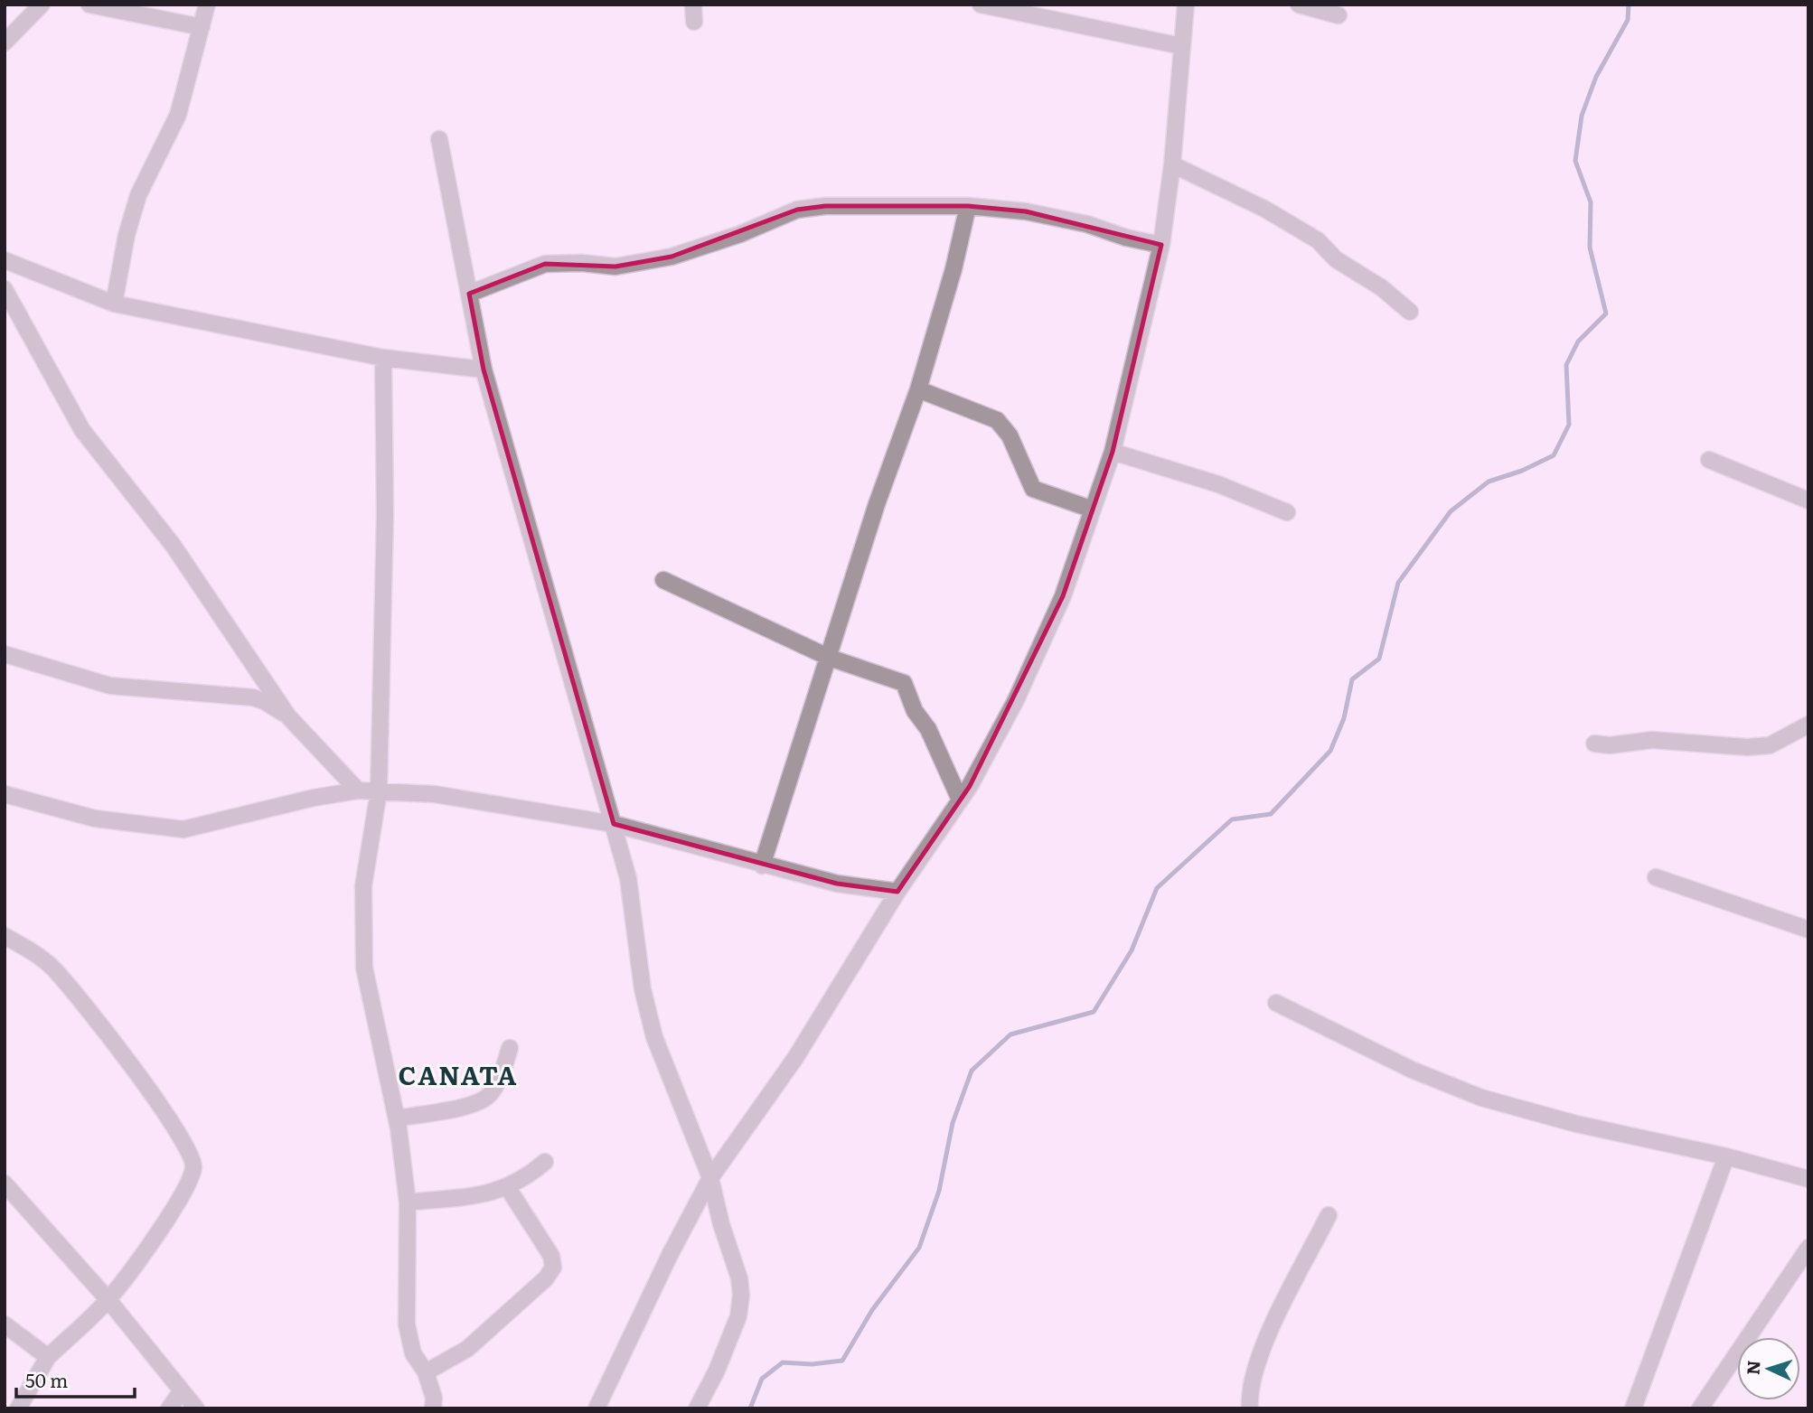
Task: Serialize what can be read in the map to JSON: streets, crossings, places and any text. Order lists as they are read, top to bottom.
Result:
{
  "districts": ["CANATA"],
  "scale_bar": "50 m",
  "north": "left"
}
